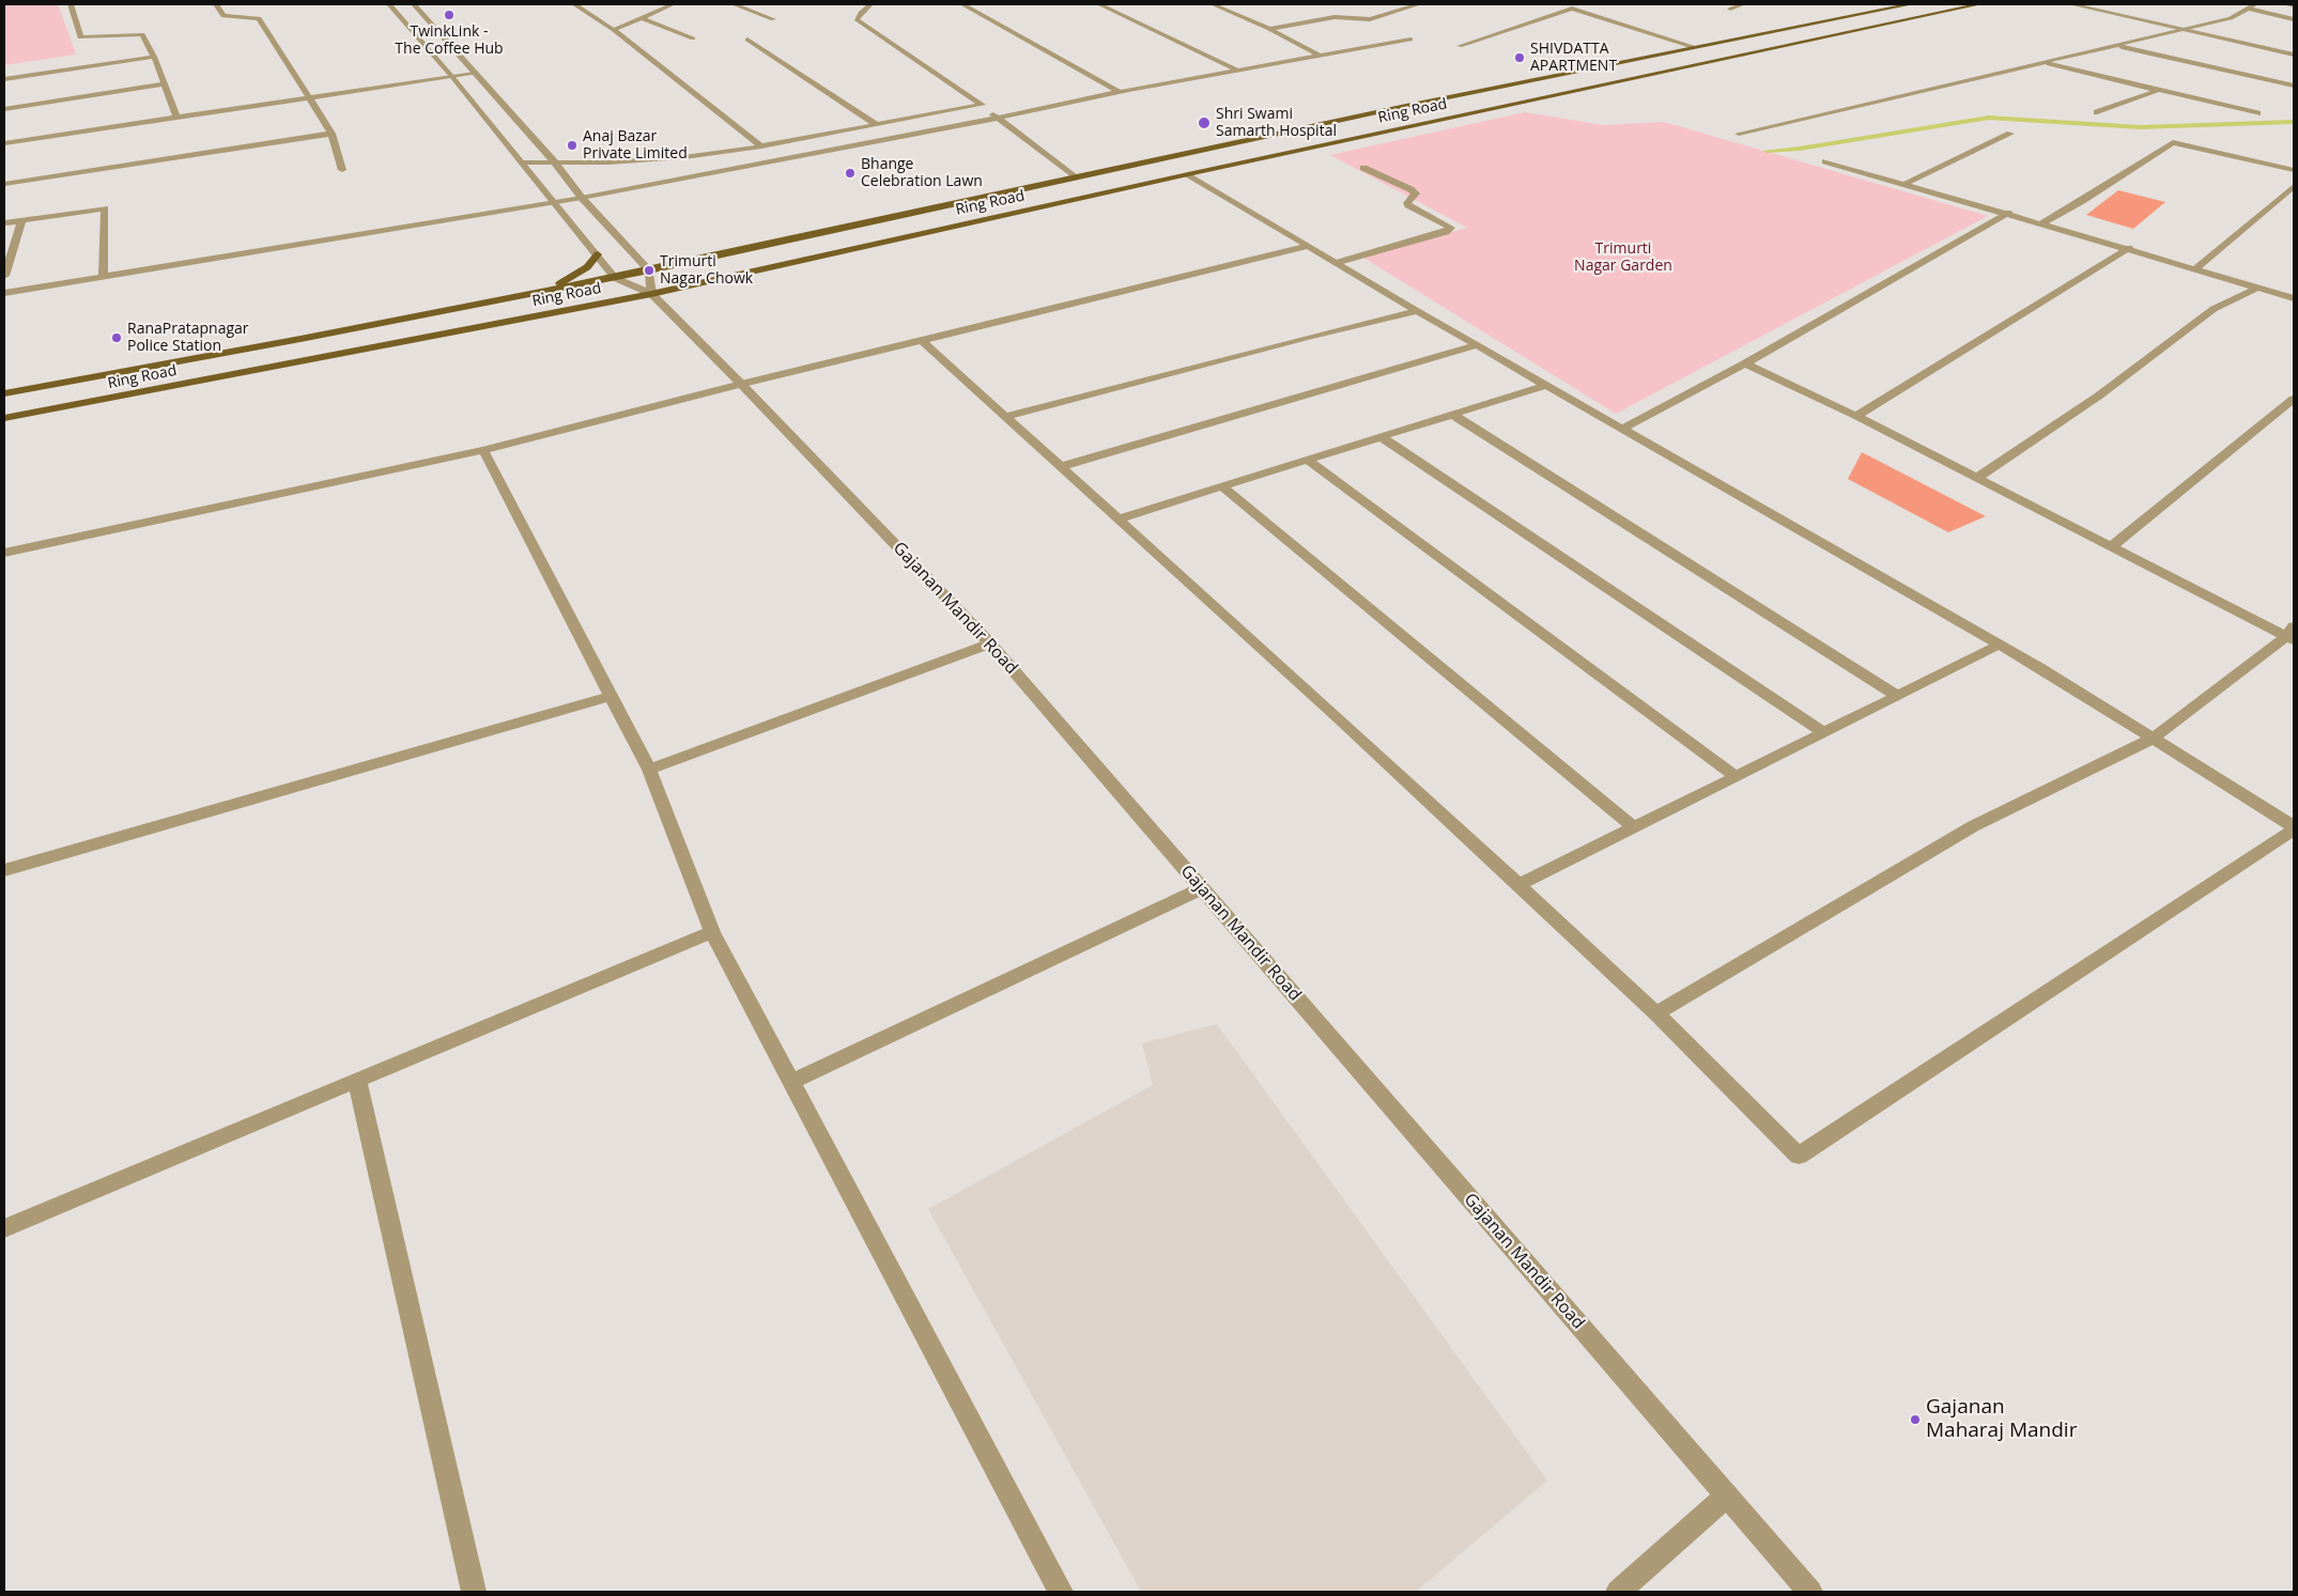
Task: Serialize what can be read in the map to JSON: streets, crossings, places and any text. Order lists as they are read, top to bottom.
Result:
{
  "streets": {
    "main road": ["Ring Road"],
    "street": ["Gajanan Mandir Road"]
  },
  "crossings": [
    ["Ring Road", "Gajanan Mandir Road"]
  ],
  "parks": ["Trimurti Nagar Garden"],
  "places": [
    "TwinkLink - The Coffee Hub",
    "SHIVDATTA APARTMENT",
    "Shri Swami Samarth Hospital",
    "Anaj Bazar Private Limited",
    "Bhange Celebration Lawn",
    "Trimurti Nagar Chowk",
    "RanaPratapnagar Police Station",
    "Gajanan Maharaj Mandir"
  ]
}
